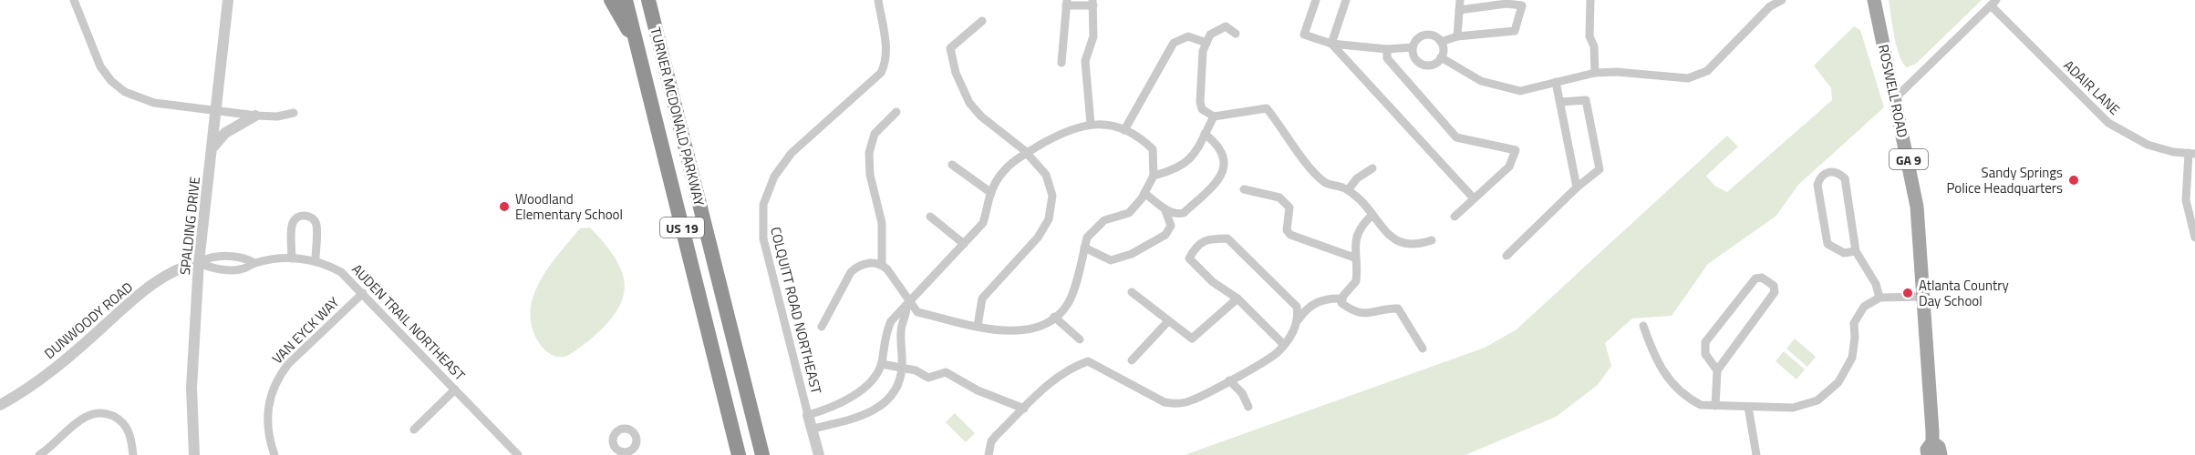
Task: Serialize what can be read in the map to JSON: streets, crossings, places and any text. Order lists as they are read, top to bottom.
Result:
{
  "streets": {
    "highway": ["TURNER MCDONALD PARKWAY", "US 19"],
    "main road": ["ROSWELL ROAD", "GA 9"],
    "street": [
      "ADAIR LANE",
      "SPALDING DRIVE",
      "COLQUITT ROAD NORTHEAST",
      "DUNWOODY ROAD",
      "AUDEN TRAIL NORTHEAST",
      "VAN EYCK WAY"
    ]
  },
  "crossings": [
    ["SPALDING DRIVE", "DUNWOODY ROAD"],
    ["SPALDING DRIVE", "AUDEN TRAIL NORTHEAST"],
    ["DUNWOODY ROAD", "AUDEN TRAIL NORTHEAST"],
    ["AUDEN TRAIL NORTHEAST", "VAN EYCK WAY"]
  ],
  "places": ["Sandy Springs Police Headquarters", "Woodland Elementary School", "Atlanta Country Day School"]
}
